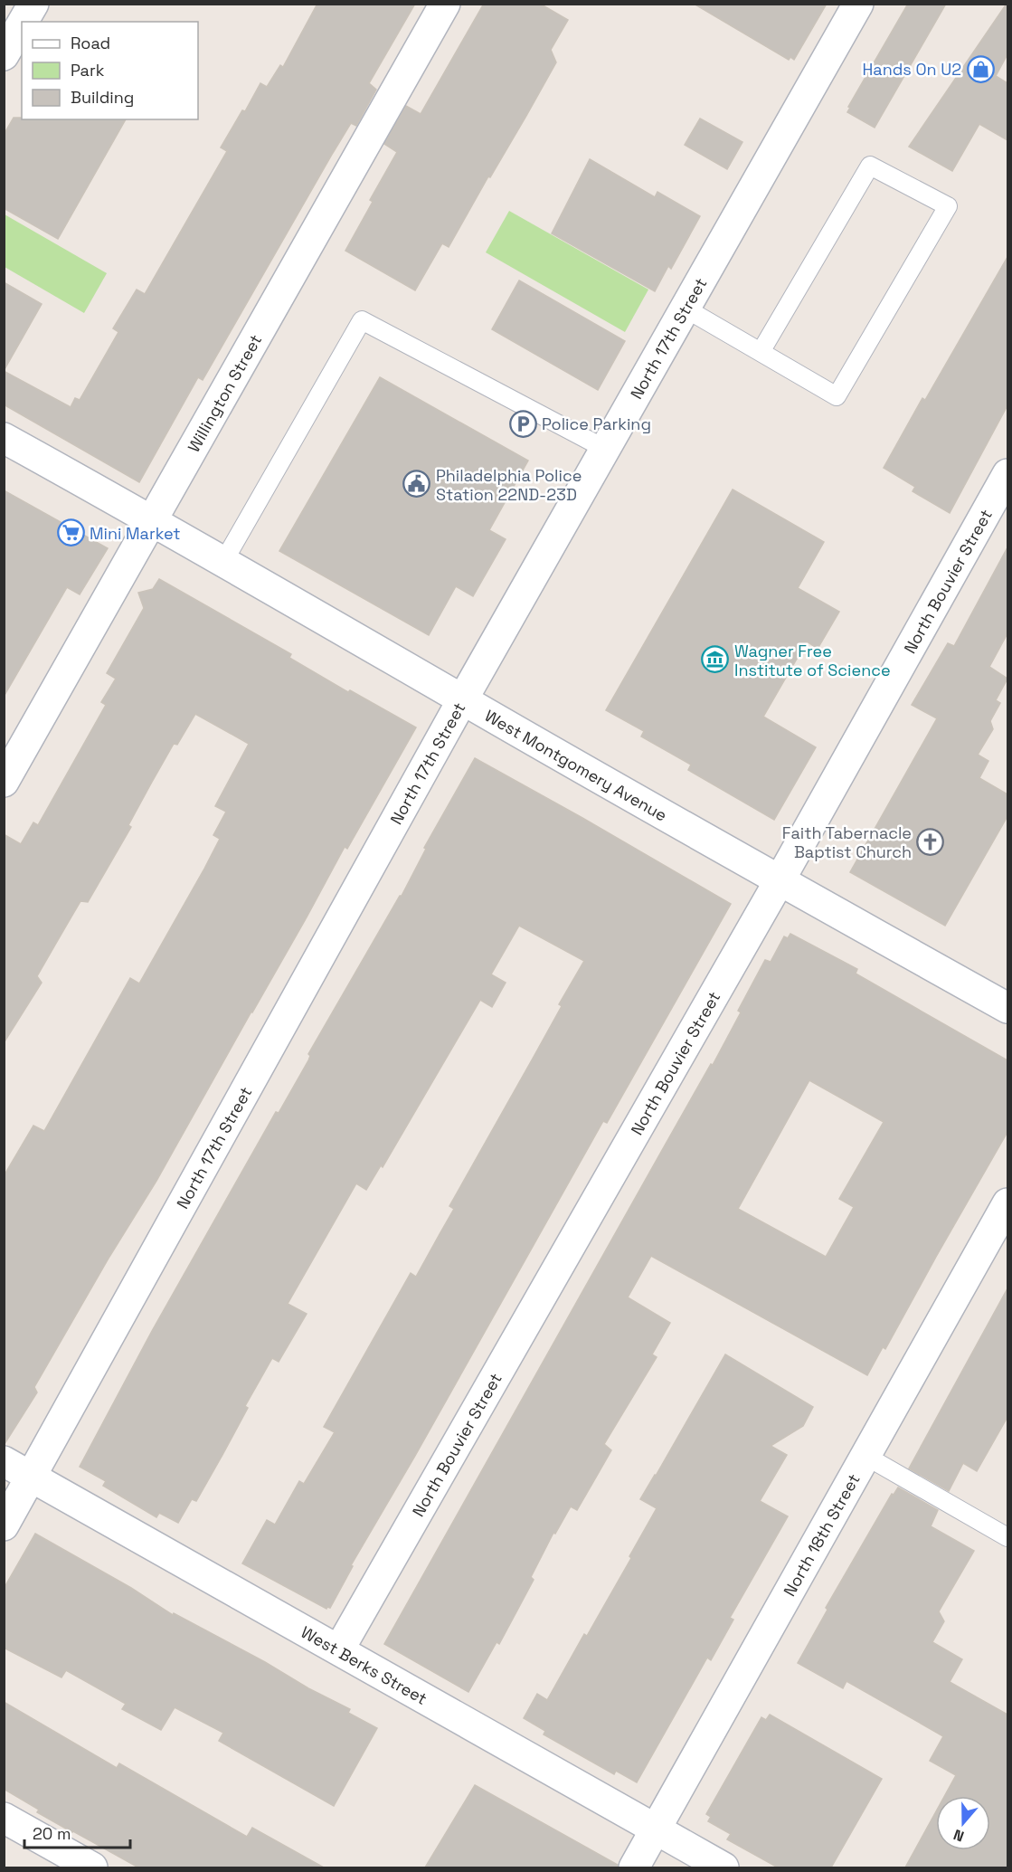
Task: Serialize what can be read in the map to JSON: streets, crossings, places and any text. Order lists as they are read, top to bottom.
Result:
{
  "streets": {
    "street": [
      "North 17th Street",
      "Willington Street",
      "North Bouvier Street",
      "West Montgomery Avenue",
      "North 18th Street",
      "West Berks Street"
    ]
  },
  "crossings": [
    ["North 17th Street", "West Montgomery Avenue"],
    ["North 17th Street", "West Berks Street"],
    ["Willington Street", "West Montgomery Avenue"],
    ["North Bouvier Street", "West Montgomery Avenue"],
    ["North Bouvier Street", "West Berks Street"],
    ["North 18th Street", "West Berks Street"]
  ],
  "places": {
    "shop": ["Hands On U2"],
    "parking": ["Police Parking"],
    "public building": ["Philadelphia Police Station 22ND-23D"],
    "supermarket": ["Mini Market"],
    "museum": ["Wagner Free Institute of Science"],
    "church": ["Faith Tabernacle Baptist Church"]
  },
  "legend": ["Road", "Park", "Building"],
  "scale_bar": "20 m",
  "north": "bottom"
}
